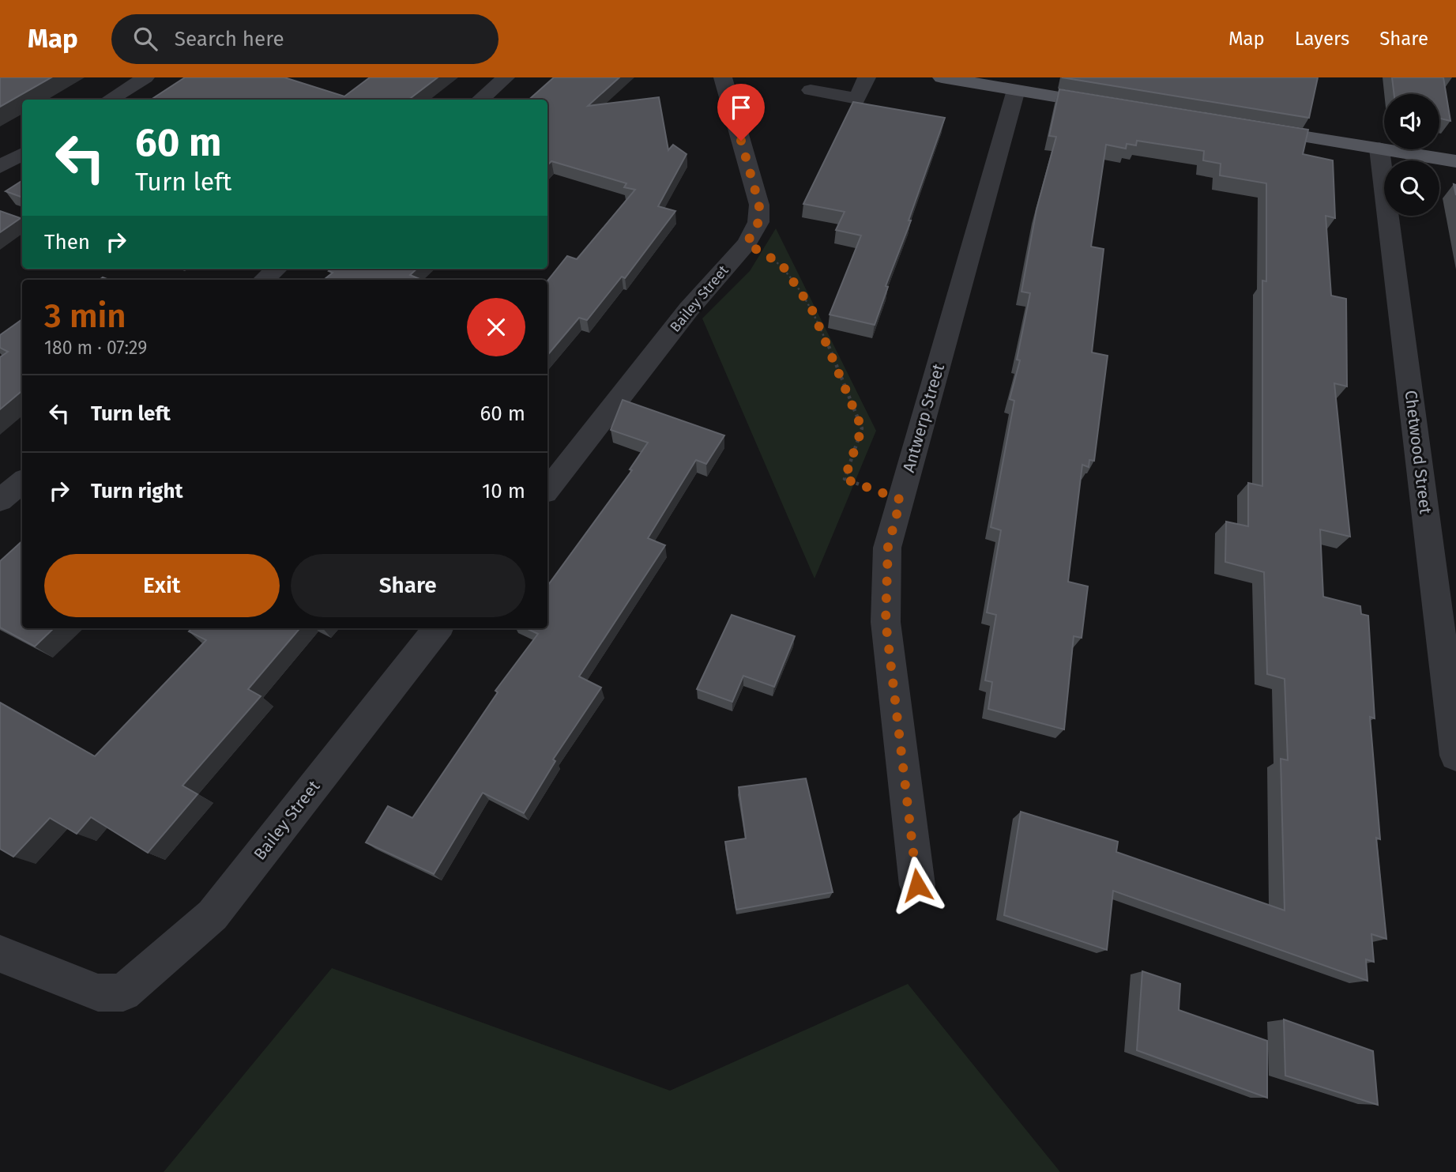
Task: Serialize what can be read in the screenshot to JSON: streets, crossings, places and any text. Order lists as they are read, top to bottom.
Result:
{
  "streets": {
    "street": ["Bailey Street", "Antwerp Street", "Chetwood Street"]
  },
  "page": {
    "header": "Map",
    "search": "Search here",
    "nav": ["Map", "Layers", "Share"],
    "turn": ["60 m", "Turn left"],
    "then": "Then",
    "heading": ["3 min", "180 m · 07:29"],
    "list": [
      {
        "name": "Turn left",
        "value": "60 m"
      },
      {
        "name": "Turn right",
        "value": "10 m"
      }
    ],
    "buttons": ["Exit", "Share"]
  }
}
